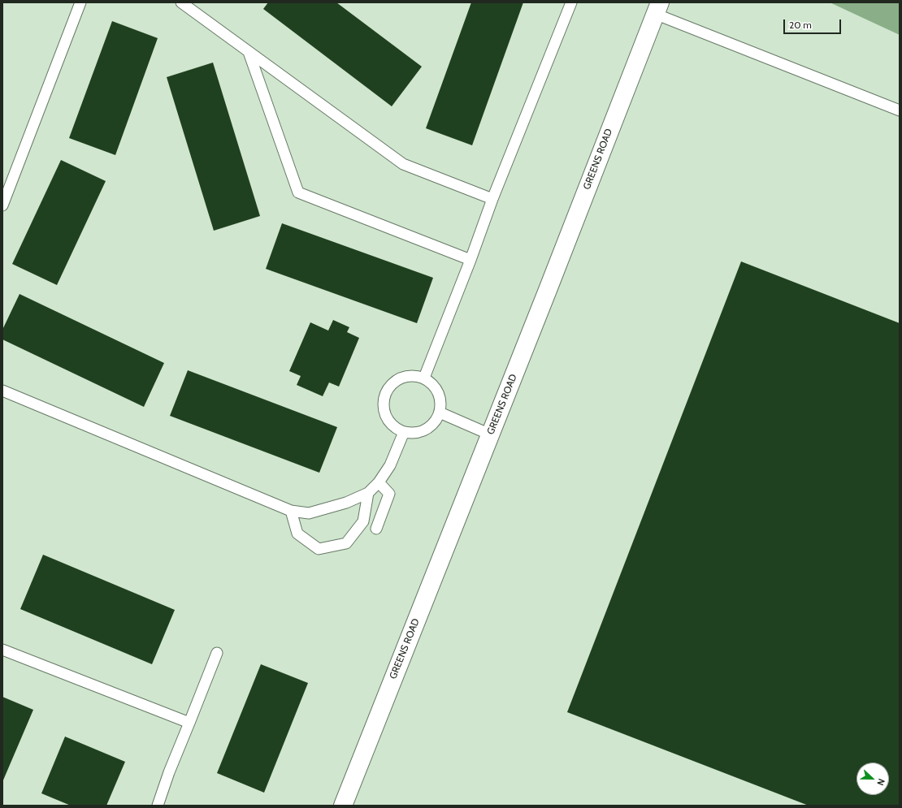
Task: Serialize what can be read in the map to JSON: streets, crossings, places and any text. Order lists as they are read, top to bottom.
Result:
{
  "streets": {
    "main road": ["GREENS ROAD"]
  },
  "scale_bar": "20 m",
  "north": "right"
}
